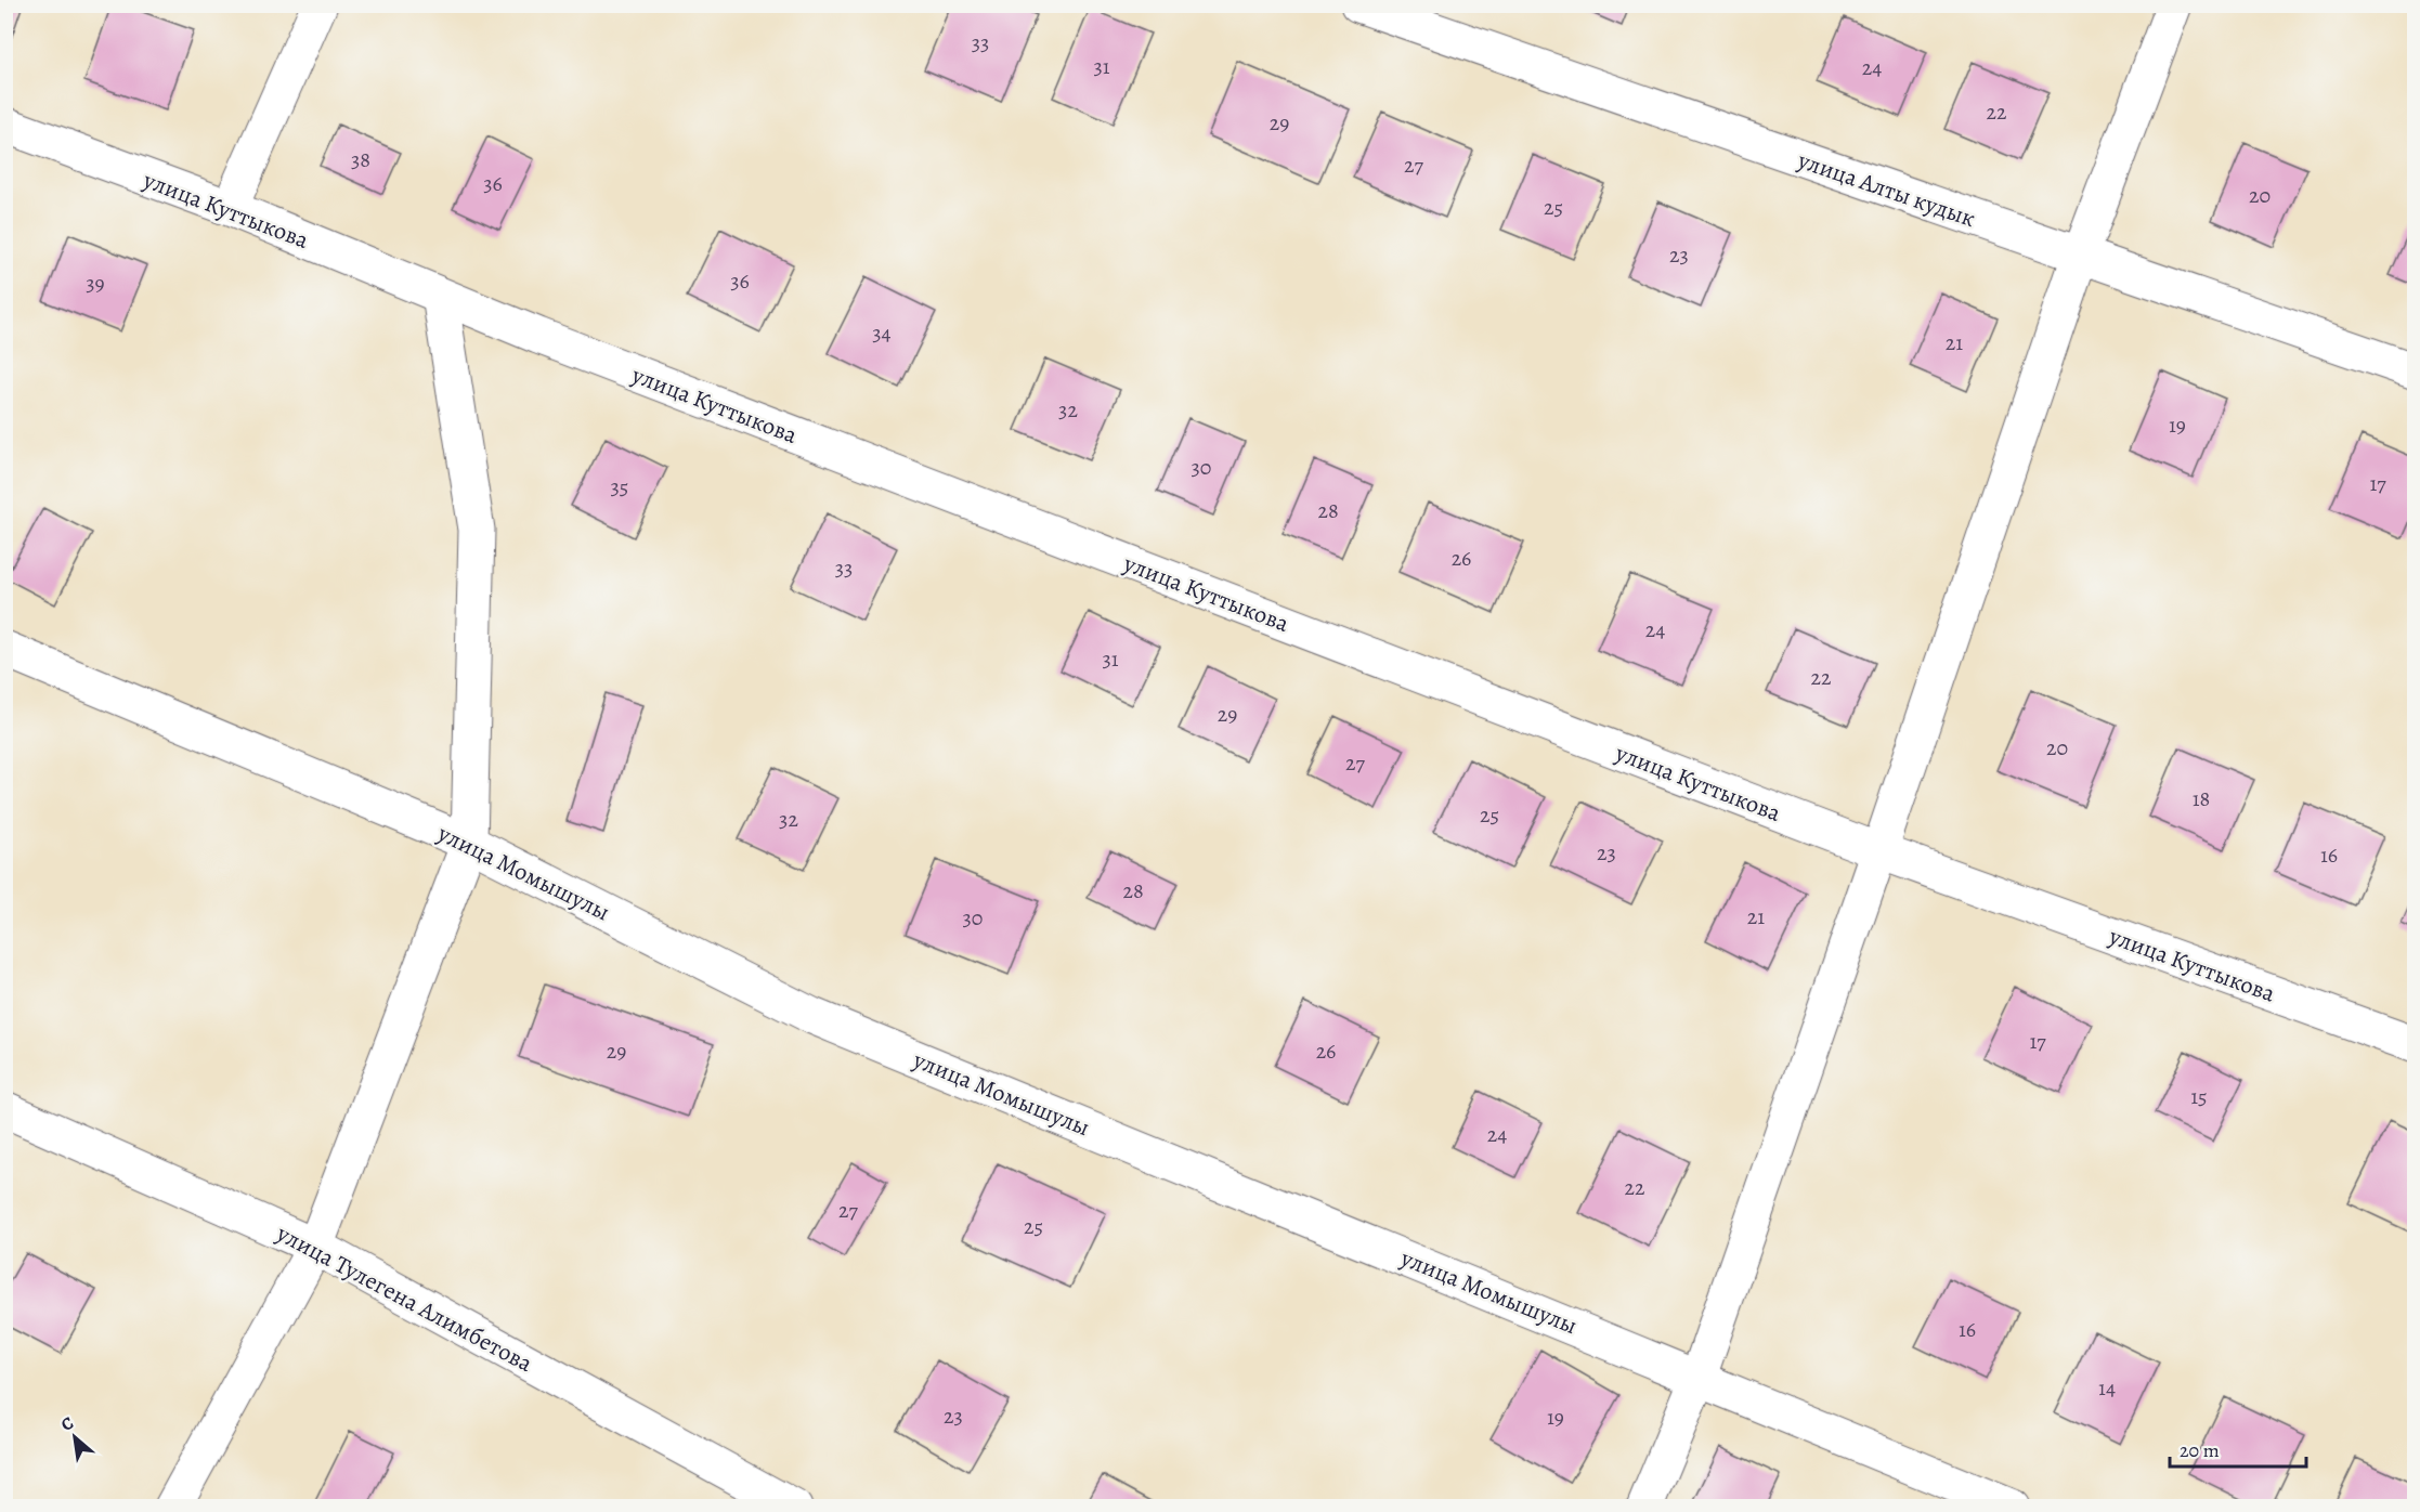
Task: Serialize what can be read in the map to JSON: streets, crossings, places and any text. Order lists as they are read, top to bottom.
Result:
{
  "streets": {
    "street": [
      "улица Алты кудык",
      "улица Куттыкова",
      "улица Момышулы",
      "улица Тулегена Алимбетова"
    ]
  },
  "house_numbers": [
    "33",
    "31",
    "24",
    "22",
    "29",
    "38",
    "27",
    "36",
    "20",
    "25",
    "23",
    "36",
    "39",
    "34",
    "21",
    "32",
    "19",
    "30",
    "17",
    "35",
    "28",
    "26",
    "33",
    "24",
    "31",
    "22",
    "29",
    "20",
    "27",
    "18",
    "25",
    "32",
    "23",
    "16",
    "28",
    "21",
    "30",
    "17",
    "29",
    "26",
    "15",
    "24",
    "22",
    "27",
    "25",
    "16",
    "14",
    "23",
    "19"
  ],
  "scale_bar": "20 m",
  "north": "top left"
}
